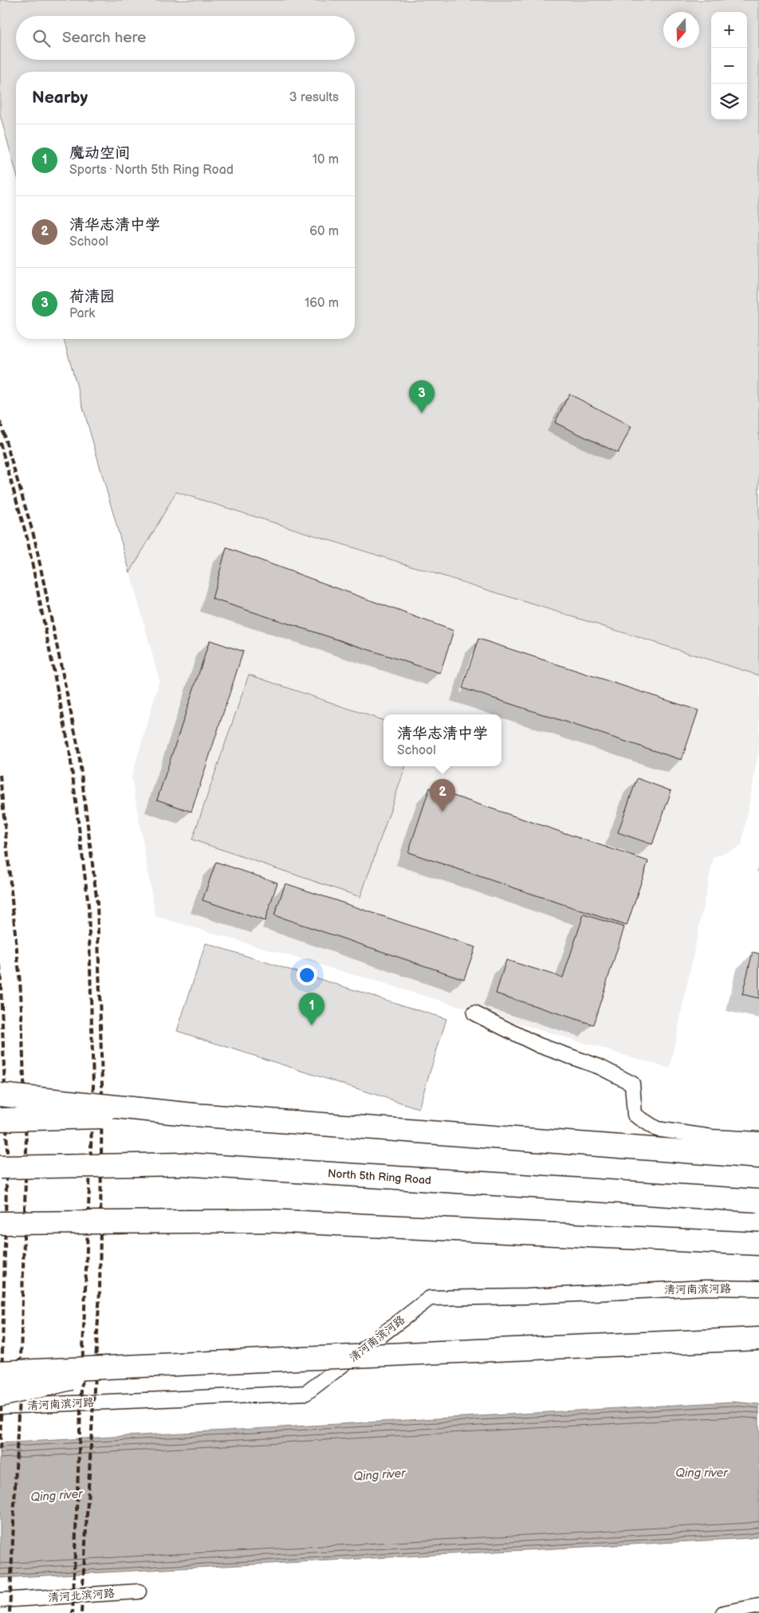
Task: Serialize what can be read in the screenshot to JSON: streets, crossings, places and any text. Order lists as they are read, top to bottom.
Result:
{
  "streets": {
    "highway": ["North 5th Ring Road"],
    "lane": ["清河南滨河路", "清河北滨河路"]
  },
  "water": ["Qing river"],
  "north": "bottom",
  "page": {
    "map_buttons": ["+", "−"],
    "search": "Search here",
    "heading": ["Nearby", "3 results"],
    "list": [
      {
        "mark": "1",
        "name": "魔动空间",
        "note": "Sports · North 5th Ring Road",
        "value": "10 m"
      },
      {
        "mark": "2",
        "name": "清华志清中学",
        "note": "School",
        "value": "60 m"
      },
      {
        "mark": "3",
        "name": "荷清园",
        "note": "Park",
        "value": "160 m"
      }
    ],
    "pins": ["3", "2", "1"],
    "popup": ["清华志清中学", "School"]
  }
}
